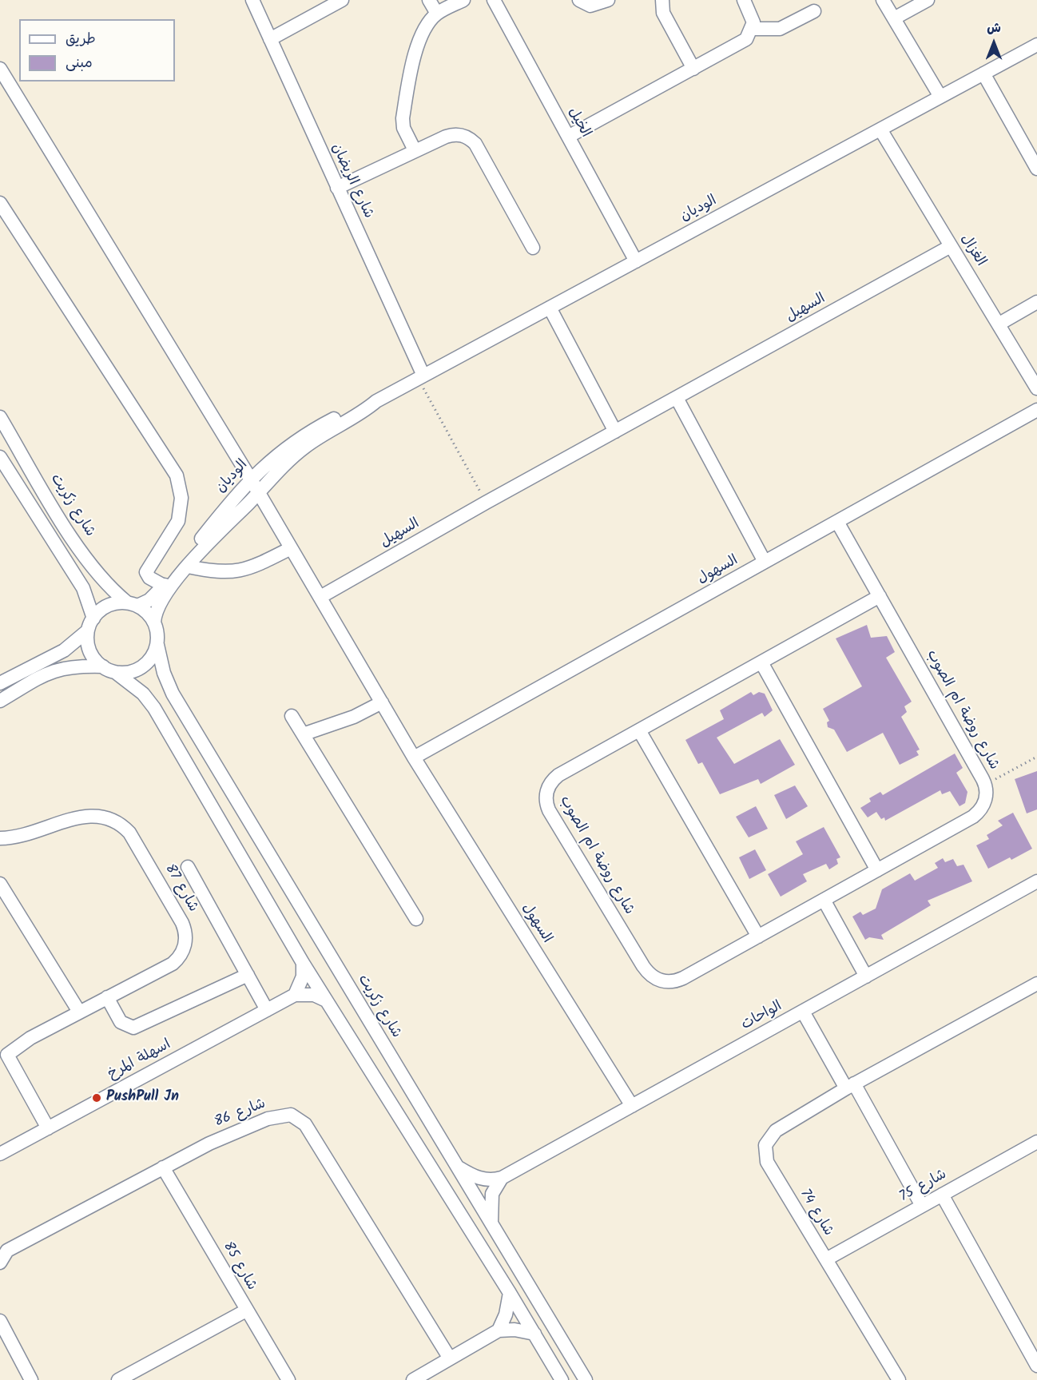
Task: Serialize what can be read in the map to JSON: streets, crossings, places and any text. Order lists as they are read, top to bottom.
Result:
{
  "streets": {
    "street": [
      "الخيل",
      "شارع الريضان",
      "الوديان",
      "الغزال",
      "السهيل",
      "شارع زكريت",
      "السهول",
      "شارع روضة ام الصوب",
      "شارع 87",
      "الواحات",
      "اسهلة المرخ",
      "شارع 86",
      "شارع 75",
      "شارع 74",
      "شارع 85"
    ]
  },
  "crossings": [
    ["الخيل", "الوديان"],
    ["شارع الريضان", "الوديان"],
    ["الوديان", "الغزال"],
    ["الوديان", "شارع زكريت"],
    ["الغزال", "السهيل"],
    ["السهيل", "السهول"],
    ["شارع زكريت", "الواحات"],
    ["السهول", "شارع روضة ام الصوب"],
    ["السهول", "الواحات"],
    ["شارع 87", "اسهلة المرخ"],
    ["شارع 86", "شارع 85"],
    ["شارع 75", "شارع 74"]
  ],
  "places": ["PushPull Jn"],
  "legend": ["طريق", "مبنى"],
  "north": "top"
}
